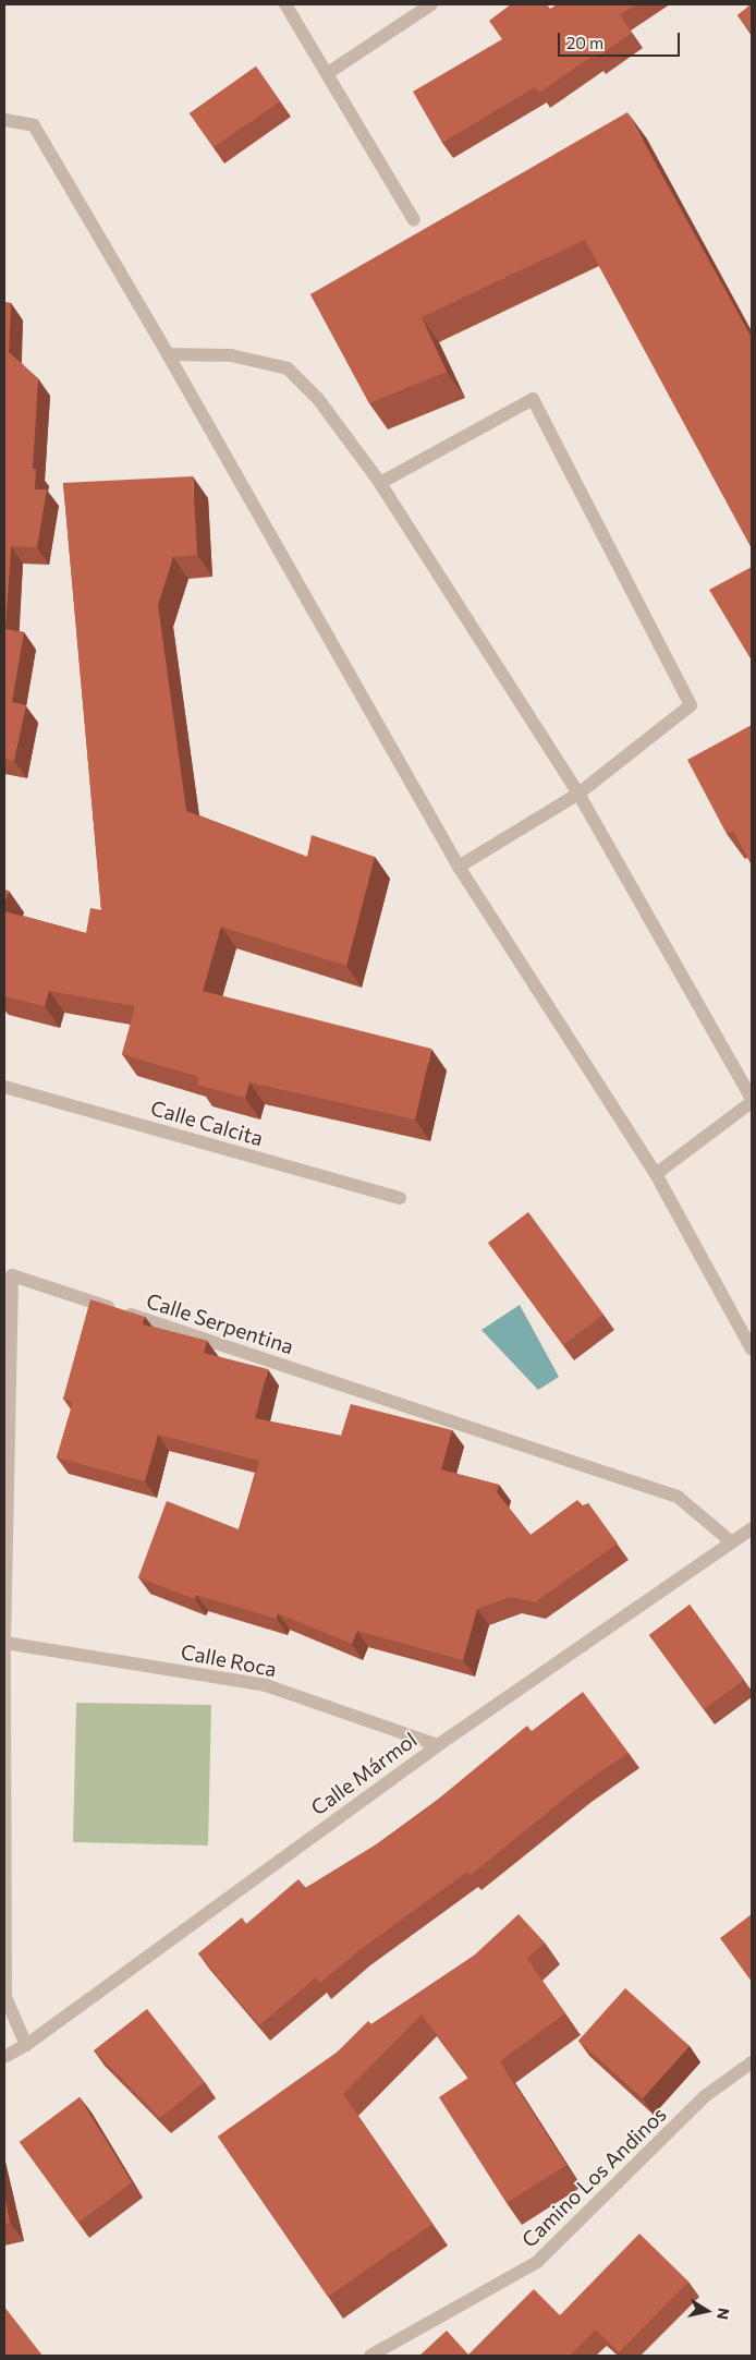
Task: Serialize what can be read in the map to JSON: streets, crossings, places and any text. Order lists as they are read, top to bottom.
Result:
{
  "streets": {
    "street": [
      "Calle Calcita",
      "Calle Serpentina",
      "Calle Roca",
      "Calle Mármol",
      "Camino Los Andinos"
    ]
  },
  "crossings": [
    ["Calle Serpentina", "Calle Roca"],
    ["Calle Serpentina", "Calle Mármol"],
    ["Calle Roca", "Calle Mármol"]
  ],
  "scale_bar": "20 m",
  "north": "right"
}
